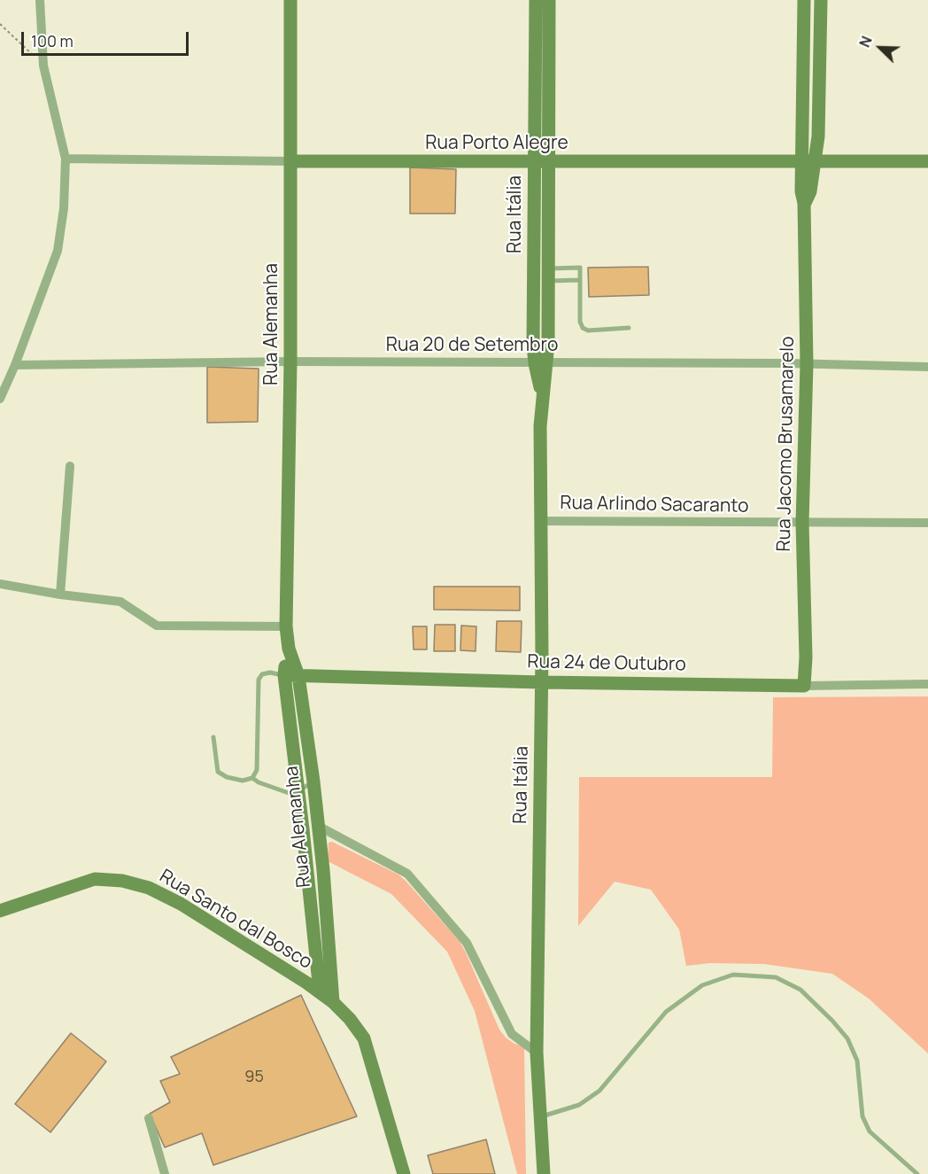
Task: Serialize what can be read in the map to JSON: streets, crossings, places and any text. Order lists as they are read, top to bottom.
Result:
{
  "streets": {
    "main road": [
      "Rua Porto Alegre",
      "Rua Itália",
      "Rua Alemanha",
      "Rua Jacomo Brusamarelo",
      "Rua 24 de Outubro",
      "Rua Santo dal Bosco"
    ],
    "street": ["Rua 20 de Setembro", "Rua Arlindo Sacaranto"]
  },
  "crossings": [
    ["Rua Porto Alegre", "Rua Itália"],
    ["Rua Porto Alegre", "Rua Alemanha"],
    ["Rua Porto Alegre", "Rua Jacomo Brusamarelo"],
    ["Rua Itália", "Rua 20 de Setembro"],
    ["Rua Itália", "Rua Arlindo Sacaranto"],
    ["Rua Itália", "Rua 24 de Outubro"],
    ["Rua Alemanha", "Rua 20 de Setembro"],
    ["Rua Alemanha", "Rua 24 de Outubro"],
    ["Rua Alemanha", "Rua Santo dal Bosco"],
    ["Rua 20 de Setembro", "Rua Jacomo Brusamarelo"],
    ["Rua Jacomo Brusamarelo", "Rua Arlindo Sacaranto"],
    ["Rua Jacomo Brusamarelo", "Rua 24 de Outubro"]
  ],
  "house_numbers": ["95"],
  "scale_bar": "100 m",
  "north": "top left"
}
